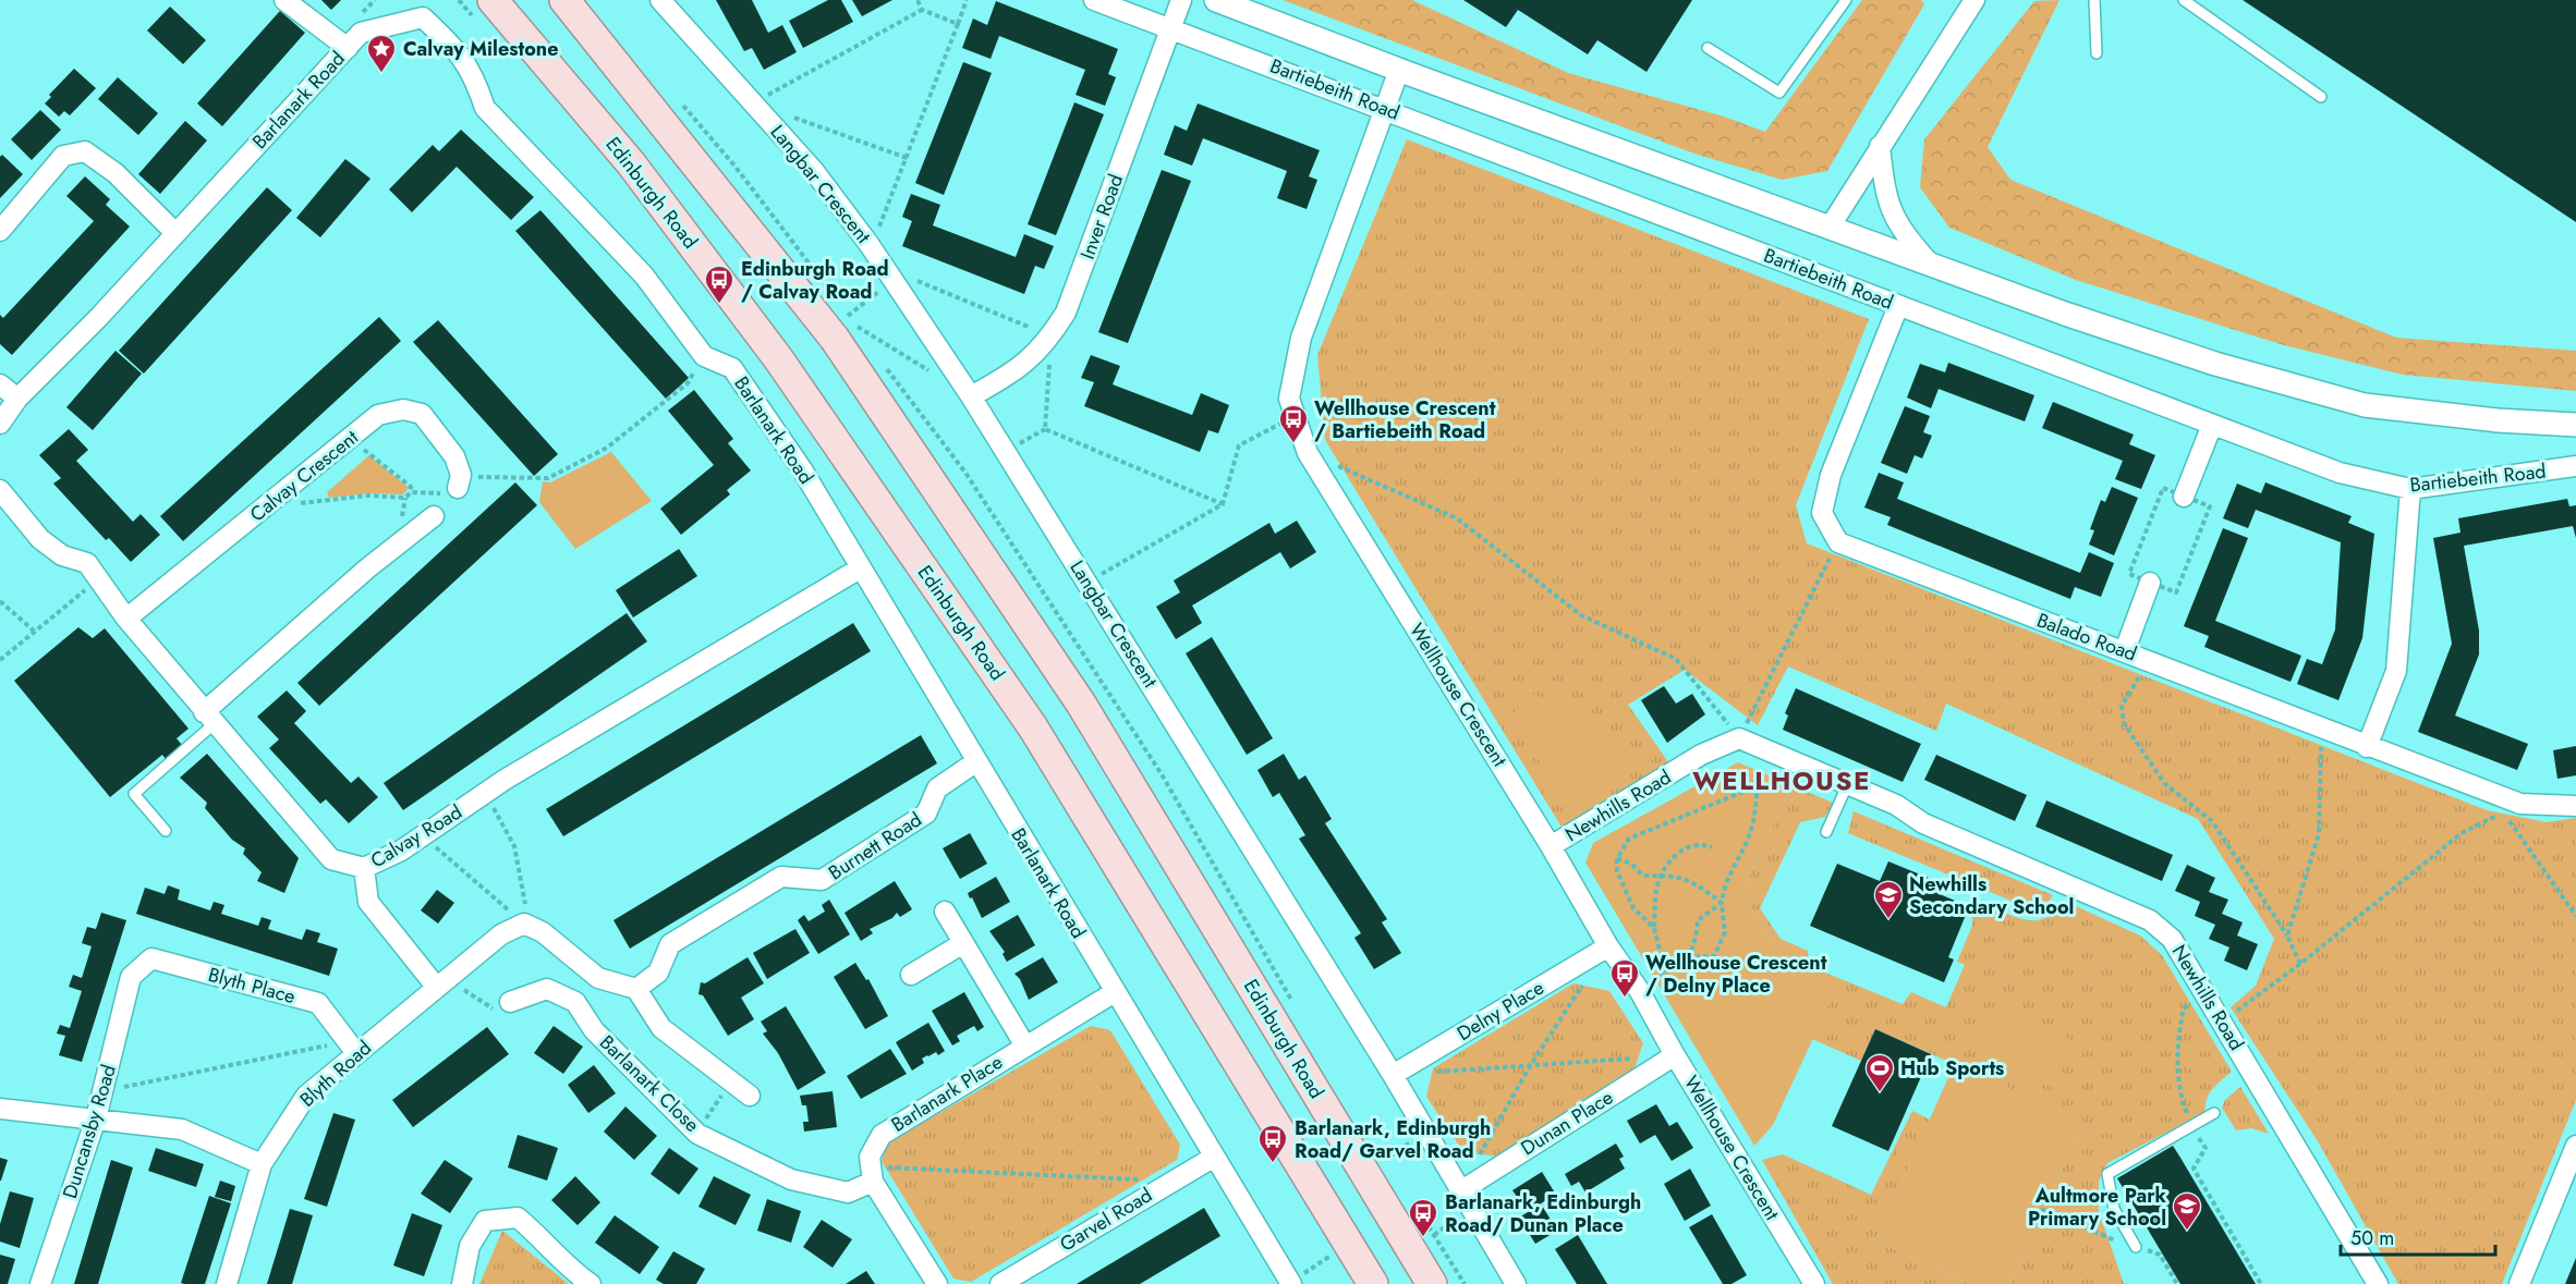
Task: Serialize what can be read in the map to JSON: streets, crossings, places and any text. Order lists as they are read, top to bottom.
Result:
{
  "streets": {
    "main road": ["Edinburgh Road"],
    "street": [
      "Bartiebeith Road",
      "Barlanark Road",
      "Langbar Crescent",
      "Inver Road",
      "Calvay Crescent",
      "Balado Road",
      "Wellhouse Crescent",
      "Newhills Road",
      "Calvay Road",
      "Burnett Road",
      "Blyth Place",
      "Delny Place",
      "Blyth Road",
      "Barlanark Close",
      "Barlanark Place",
      "Dunan Place",
      "Duncansby Road",
      "Garvel Road"
    ]
  },
  "crossings": [
    ["Bartiebeith Road", "Inver Road"],
    ["Bartiebeith Road", "Wellhouse Crescent"],
    ["Barlanark Road", "Calvay Road"],
    ["Barlanark Road", "Burnett Road"],
    ["Barlanark Road", "Barlanark Place"],
    ["Barlanark Road", "Garvel Road"],
    ["Langbar Crescent", "Inver Road"],
    ["Langbar Crescent", "Delny Place"],
    ["Langbar Crescent", "Dunan Place"],
    ["Calvay Crescent", "Calvay Road"],
    ["Wellhouse Crescent", "Newhills Road"],
    ["Wellhouse Crescent", "Delny Place"],
    ["Wellhouse Crescent", "Dunan Place"],
    ["Blyth Place", "Blyth Road"],
    ["Blyth Place", "Duncansby Road"],
    ["Barlanark Close", "Barlanark Place"]
  ],
  "districts": ["WELLHOUSE"],
  "places": {
    "place": ["Calvay Milestone"],
    "bus stop": [
      "Edinburgh Road / Calvay Road",
      "Wellhouse Crescent / Bartiebeith Road",
      "Wellhouse Crescent / Delny Place",
      "Barlanark, Edinburgh Road/ Garvel Road",
      "Barlanark, Edinburgh Road/ Dunan Place"
    ],
    "school or university": ["Newhills Secondary School", "Aultmore Park Primary School"],
    "sports": ["Hub Sports"]
  },
  "scale_bar": "50 m"
}
